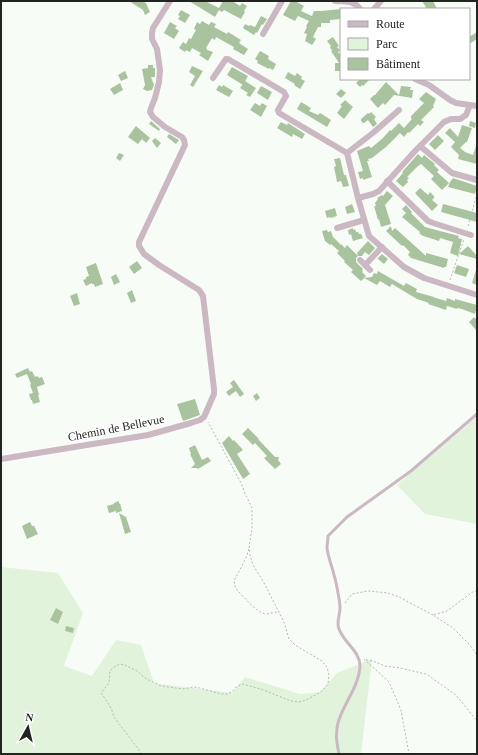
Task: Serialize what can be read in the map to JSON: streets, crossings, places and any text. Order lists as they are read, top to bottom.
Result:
{
  "streets": {
    "street": ["Chemin de Bellevue"]
  },
  "legend": ["Route", "Parc", "Bâtiment"],
  "north": "top"
}
